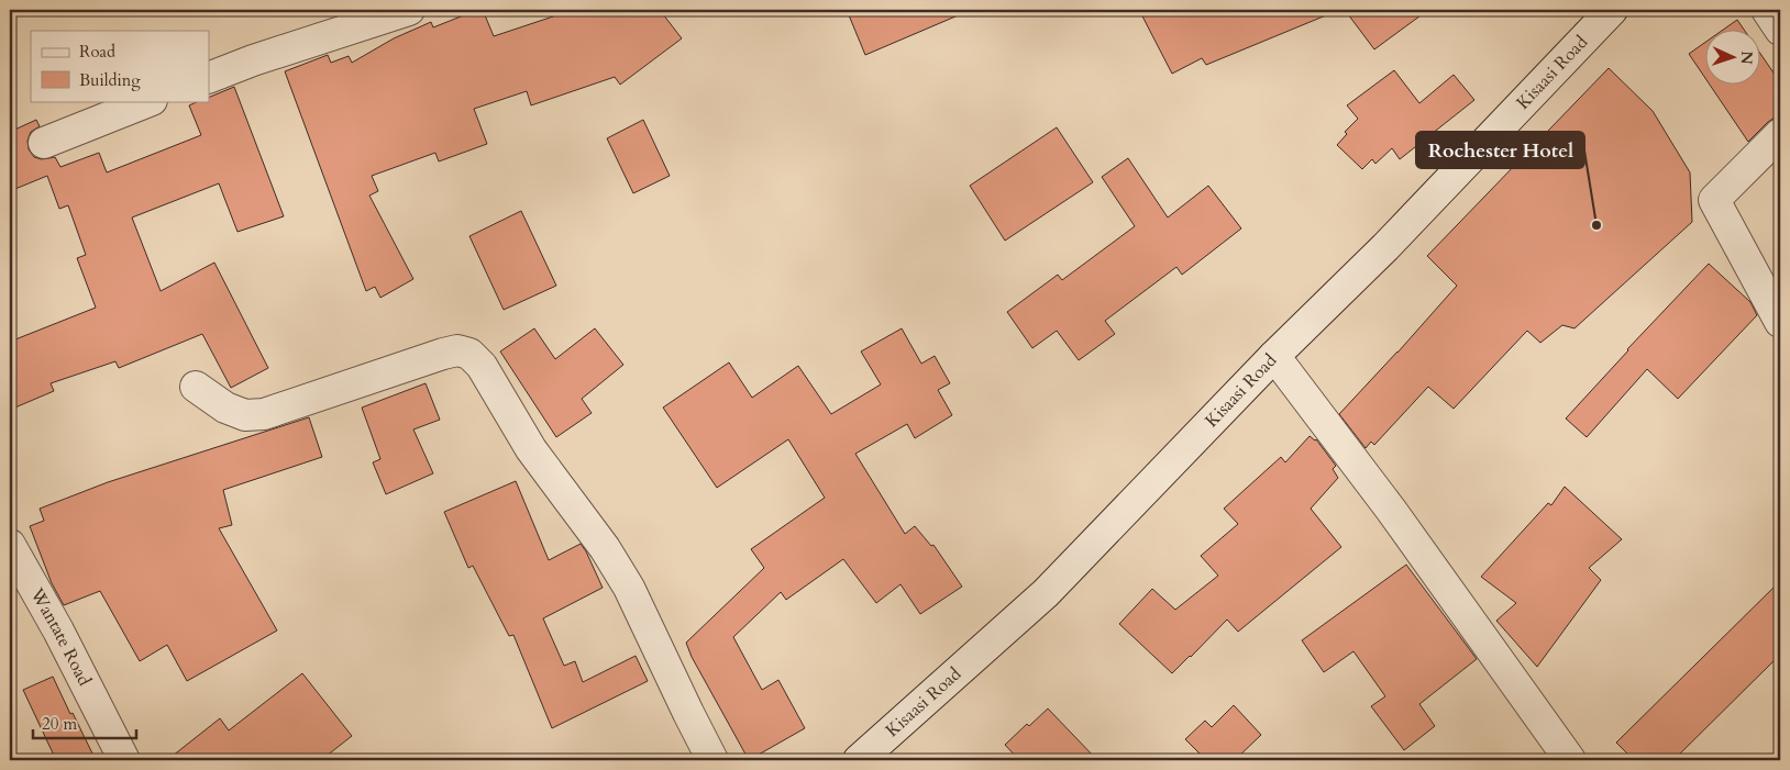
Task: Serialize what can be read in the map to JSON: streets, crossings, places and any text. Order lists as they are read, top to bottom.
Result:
{
  "streets": {
    "street": ["Kisaasi Road", "Wantate Road"]
  },
  "places": ["Rochester Hotel"],
  "legend": ["Road", "Building"],
  "scale_bar": "20 m",
  "north": "right"
}
